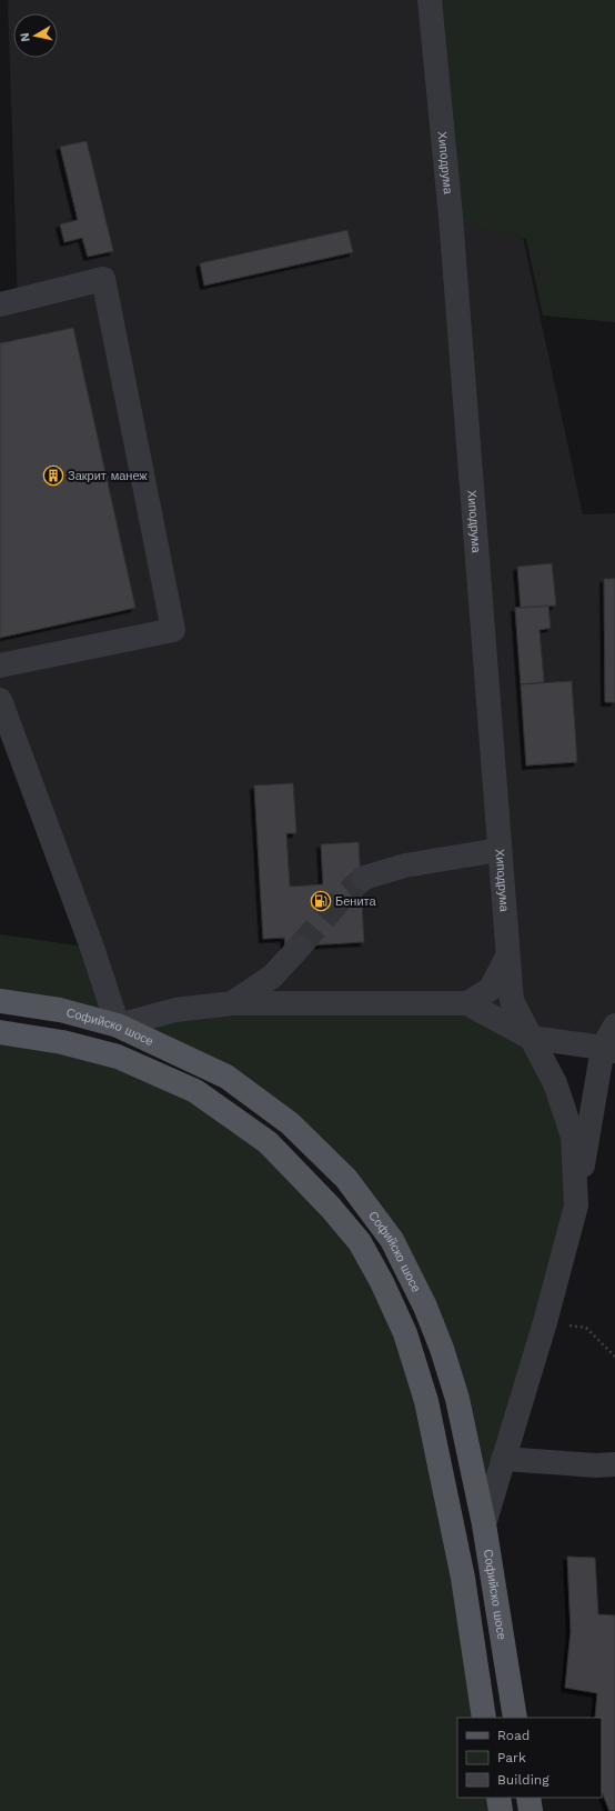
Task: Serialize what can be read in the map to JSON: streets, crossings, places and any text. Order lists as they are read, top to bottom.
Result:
{
  "streets": {
    "main road": ["Софийско шосе"],
    "street": ["Хиподрума"]
  },
  "places": {
    "building": ["Закрит манеж"],
    "fuel station": ["Бенита"]
  },
  "legend": ["Road", "Park", "Building"],
  "north": "left"
}
